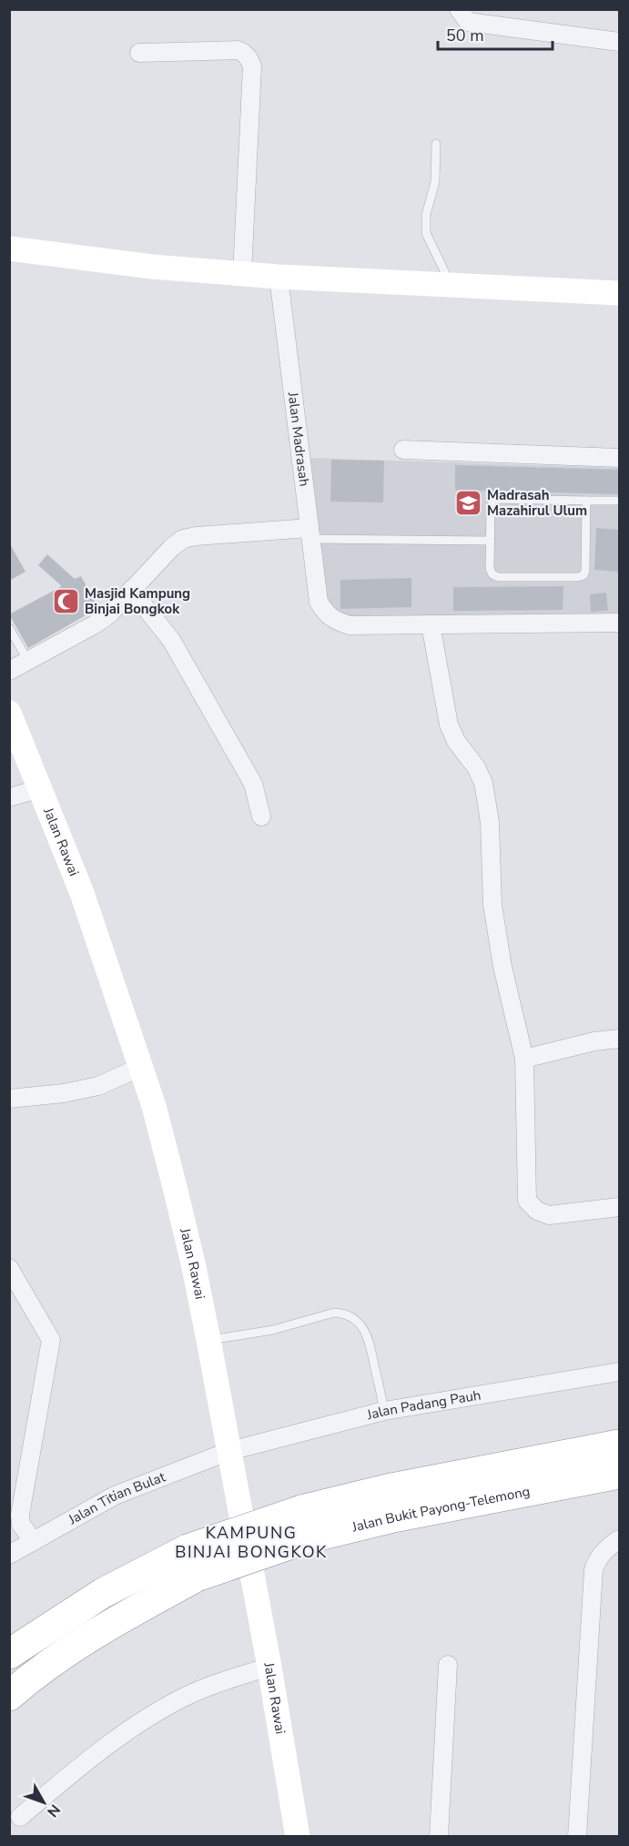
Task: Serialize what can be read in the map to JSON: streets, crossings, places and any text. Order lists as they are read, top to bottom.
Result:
{
  "streets": {
    "highway": ["Jalan Bukit Payong-Telemong"],
    "main road": ["Jalan Rawai"],
    "street": ["Jalan Madrasah", "Jalan Padang Pauh", "Jalan Titian Bulat"]
  },
  "crossings": [
    ["Jalan Rawai", "Jalan Padang Pauh"],
    ["Jalan Rawai", "Jalan Titian Bulat"],
    ["Jalan Padang Pauh", "Jalan Titian Bulat"]
  ],
  "districts": ["KAMPUNG BINJAI BONGKOK"],
  "places": {
    "school or university": ["Madrasah Mazahirul Ulum"],
    "mosque": ["Masjid Kampung Binjai Bongkok"]
  },
  "scale_bar": "50 m",
  "north": "bottom right"
}
